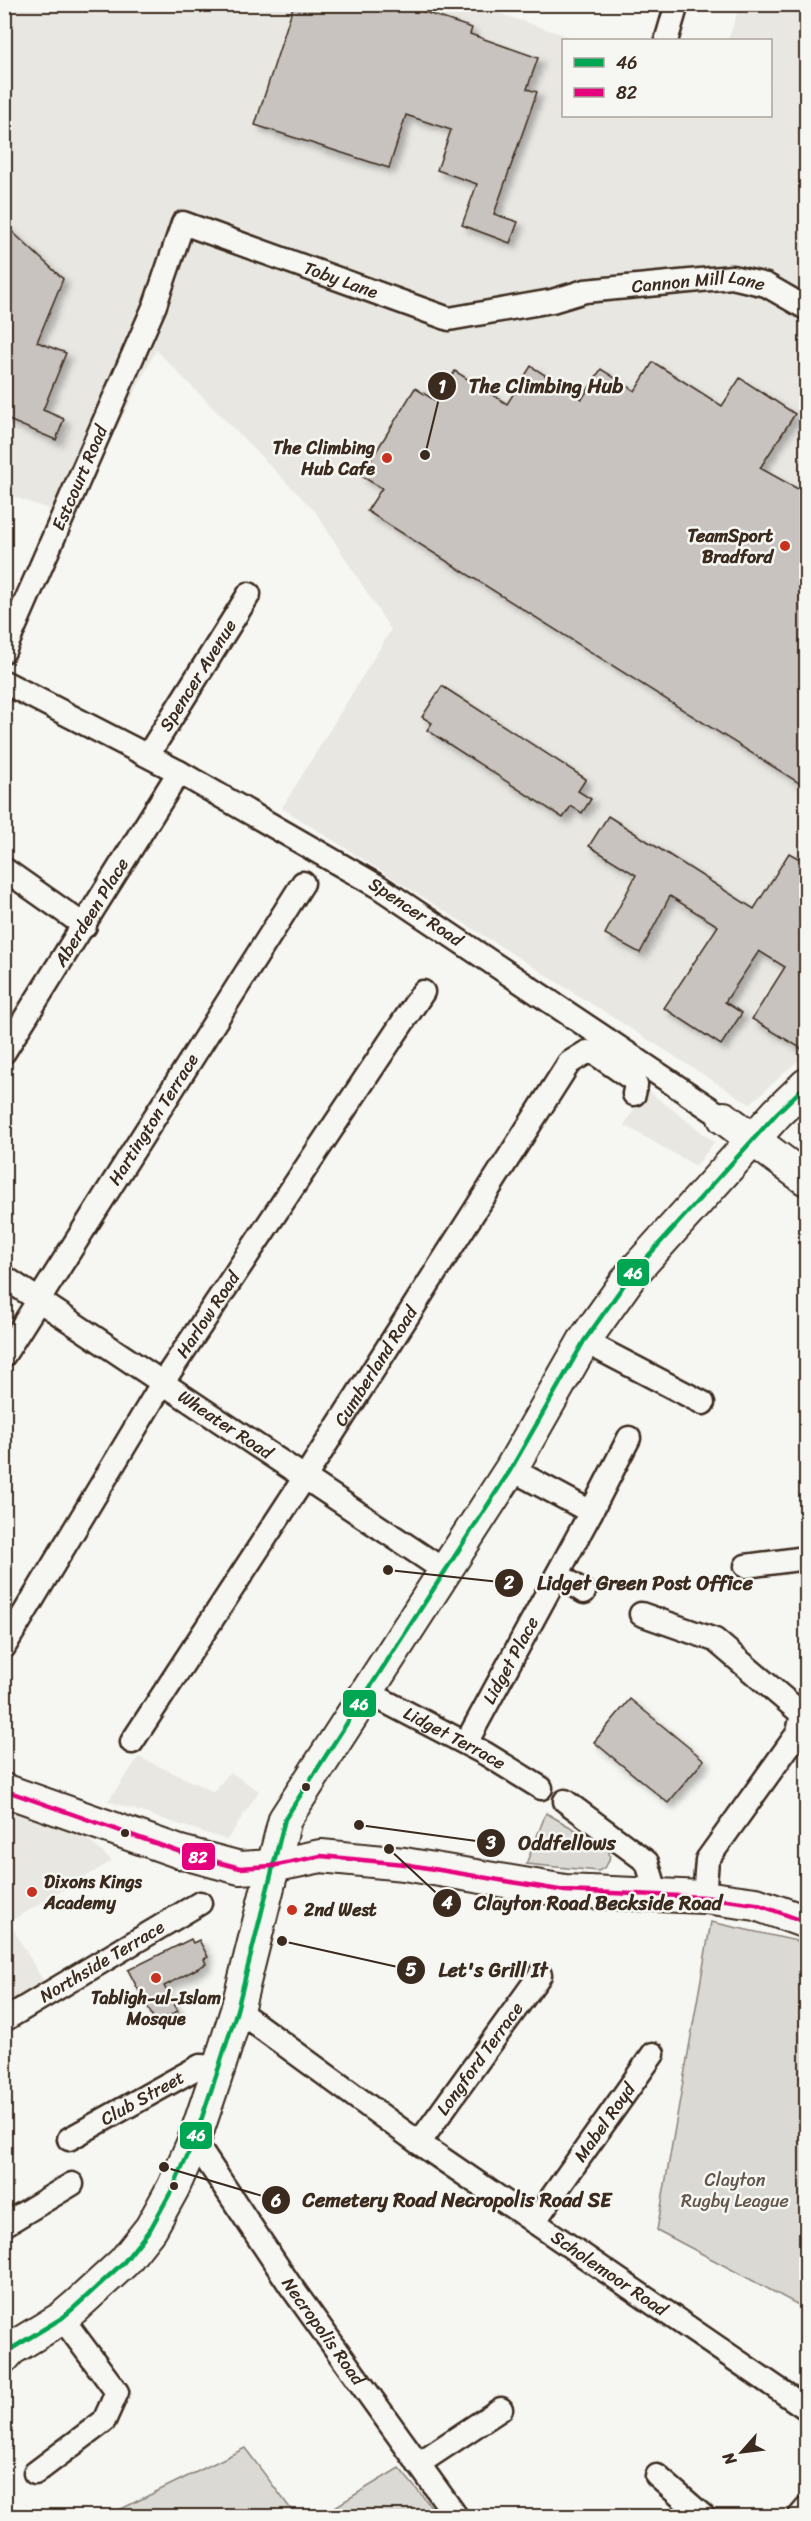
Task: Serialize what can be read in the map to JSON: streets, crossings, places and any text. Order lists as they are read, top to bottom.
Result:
{
  "streets": {
    "street": [
      "Toby Lane",
      "Cannon Mill Lane",
      "Estcourt Road",
      "Spencer Avenue",
      "Aberdeen Place",
      "Spencer Road",
      "Hartington Terrace",
      "Harlow Road",
      "Cumberland Road",
      "Wheater Road",
      "Lidget Place",
      "Lidget Terrace",
      "Northside Terrace",
      "Longford Terrace",
      "Club Street",
      "Mabel Royd",
      "Scholemoor Road",
      "Necropolis Road"
    ]
  },
  "crossings": [
    ["Toby Lane", "Cannon Mill Lane"],
    ["Toby Lane", "Estcourt Road"],
    ["Spencer Avenue", "Spencer Road"],
    ["Aberdeen Place", "Spencer Road"],
    ["Hartington Terrace", "Wheater Road"],
    ["Harlow Road", "Wheater Road"],
    ["Cumberland Road", "Wheater Road"],
    ["Lidget Place", "Lidget Terrace"],
    ["Longford Terrace", "Scholemoor Road"],
    ["Mabel Royd", "Scholemoor Road"]
  ],
  "parks": ["Clayton Rugby League"],
  "places": [
    "The Climbing Hub",
    "The Climbing Hub Cafe",
    "TeamSport Bradford",
    "Lidget Green Post Office",
    "Oddfellows",
    "Clayton Road Beckside Road",
    "Dixons Kings Academy",
    "2nd West",
    "Let's Grill It",
    "Tabligh-ul-Islam Mosque",
    "Cemetery Road Necropolis Road SE"
  ],
  "lines": ["transit line 46", "transit line 82"],
  "legend": ["46", "82"],
  "north": "bottom left"
}
